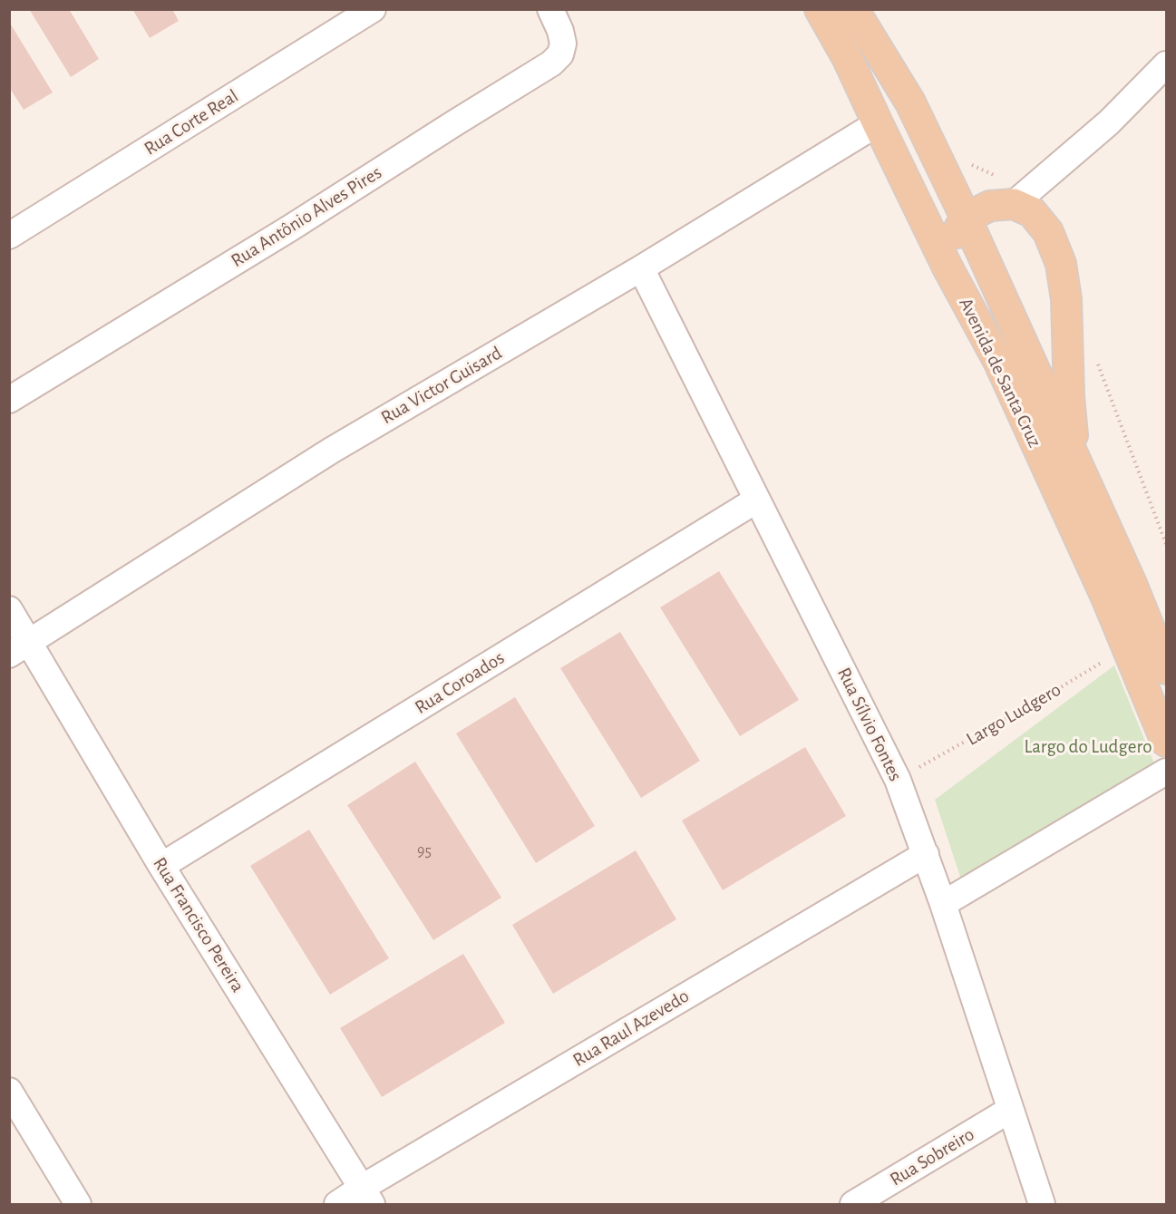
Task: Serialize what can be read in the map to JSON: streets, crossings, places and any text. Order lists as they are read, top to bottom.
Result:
{
  "streets": {
    "main road": ["Avenida de Santa Cruz"],
    "street": [
      "Rua Corte Real",
      "Rua Antônio Alves Pires",
      "Rua Victor Guisard",
      "Rua Coroados",
      "Rua Sílvio Fontes",
      "Rua Francisco Pereira",
      "Rua Raul Azevedo",
      "Rua Sobreiro"
    ],
    "path": ["Largo Ludgero"]
  },
  "crossings": [
    ["Avenida de Santa Cruz", "Rua Victor Guisard"],
    ["Avenida de Santa Cruz", "Largo Ludgero"],
    ["Rua Victor Guisard", "Rua Sílvio Fontes"],
    ["Rua Victor Guisard", "Rua Francisco Pereira"],
    ["Rua Coroados", "Rua Sílvio Fontes"],
    ["Rua Coroados", "Rua Francisco Pereira"],
    ["Largo Ludgero", "Rua Sílvio Fontes"],
    ["Rua Sílvio Fontes", "Rua Raul Azevedo"],
    ["Rua Sílvio Fontes", "Rua Sobreiro"],
    ["Rua Francisco Pereira", "Rua Raul Azevedo"]
  ],
  "parks": ["Largo do Ludgero"],
  "house_numbers": ["95"]
}
